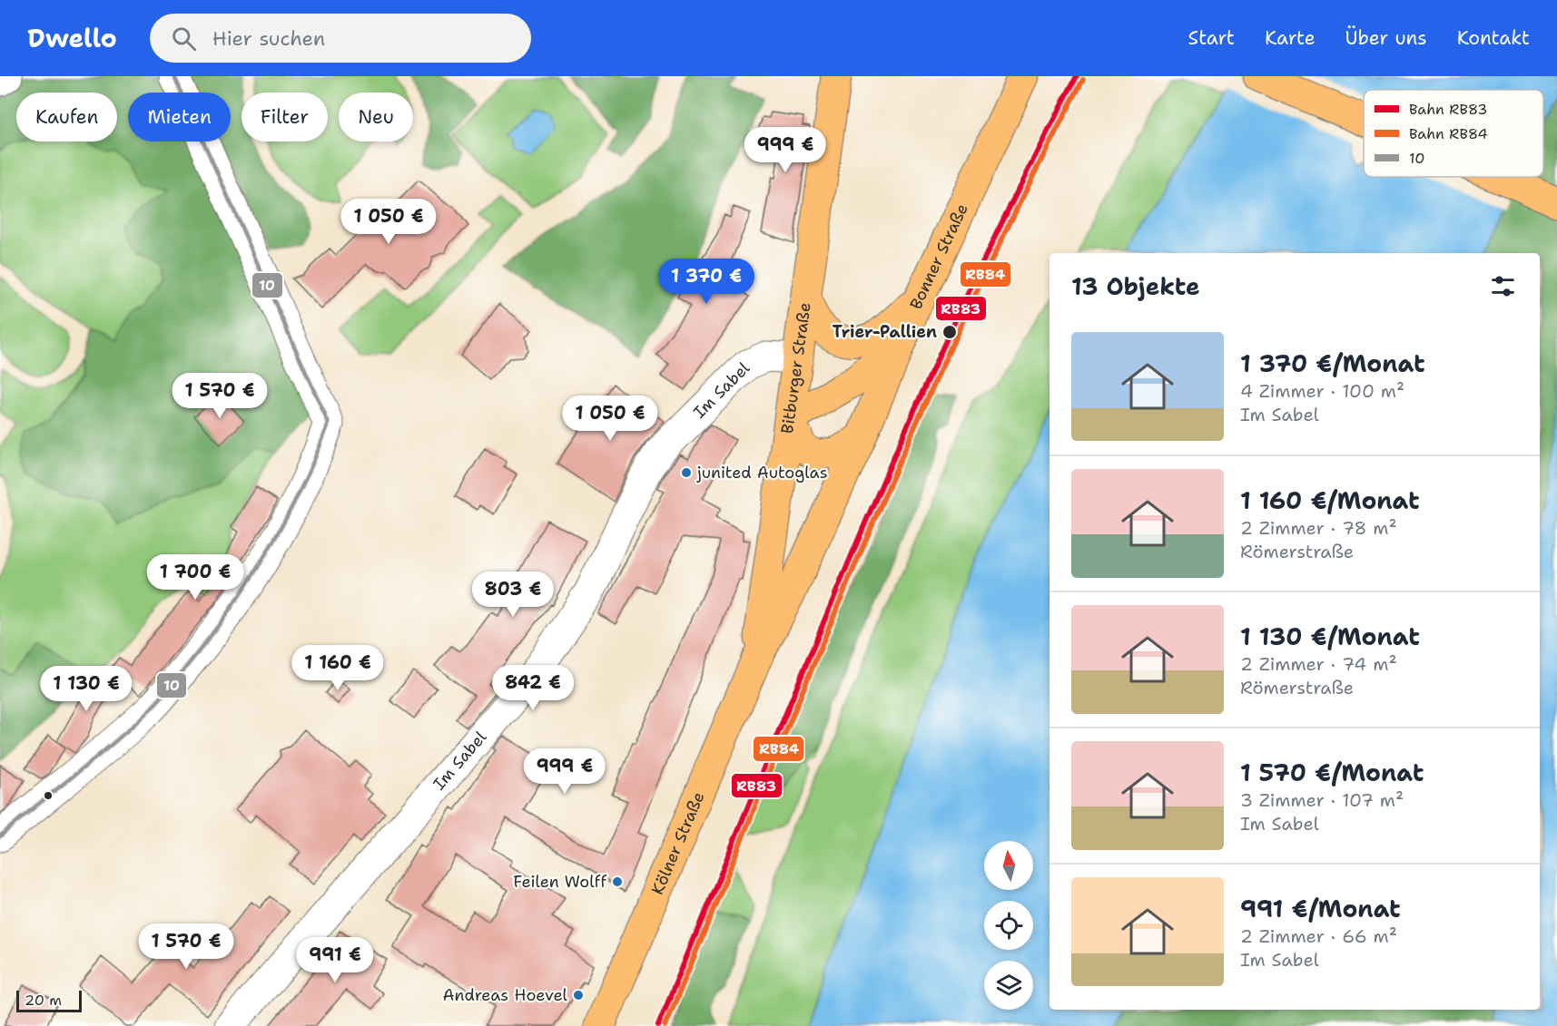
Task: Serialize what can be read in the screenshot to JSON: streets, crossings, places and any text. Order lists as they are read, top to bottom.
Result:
{
  "streets": {
    "main road": ["Bonner Straße", "Bitburger Straße", "Kölner Straße"],
    "street": ["Im Sabel"]
  },
  "crossings": [
    ["Bonner Straße", "Bitburger Straße"],
    ["Bonner Straße", "Kölner Straße"],
    ["Bitburger Straße", "Im Sabel"],
    ["Bitburger Straße", "Kölner Straße"]
  ],
  "places": [
    "Trier-Pallien",
    "junited Autoglas",
    "Feilen Wolff",
    "Andreas Hoevel"
  ],
  "lines": ["rail line RB83", "transit line 10", "rail line RB84"],
  "legend": ["Bahn RB83", "Bahn RB84", "10"],
  "scale_bar": "20 m",
  "north": "top",
  "page": {
    "header": "Dwello",
    "search": "Hier suchen",
    "nav": [
      "Start",
      "Karte",
      "Über uns",
      "Kontakt"
    ],
    "chip": [
      "Kaufen",
      "Mieten",
      "Filter",
      "Neu"
    ],
    "price": [
      "999 €",
      "1 050 €",
      "1 370 €",
      "1 570 €",
      "1 050 €",
      "1 700 €",
      "803 €",
      "1 160 €",
      "842 €",
      "1 130 €",
      "999 €",
      "1 570 €",
      "991 €"
    ],
    "heading": "13 Objekte",
    "list": [
      {
        "name": "1 370 €/Monat",
        "note": "4 Zimmer · 100 m² · Im Sabel"
      },
      {
        "name": "1 160 €/Monat",
        "note": "2 Zimmer · 78 m² · Römerstraße"
      },
      {
        "name": "1 130 €/Monat",
        "note": "2 Zimmer · 74 m² · Römerstraße"
      },
      {
        "name": "1 570 €/Monat",
        "note": "3 Zimmer · 107 m² · Im Sabel"
      },
      {
        "name": "991 €/Monat",
        "note": "2 Zimmer · 66 m² · Im Sabel"
      }
    ],
    "scale": "20 m"
  }
}
